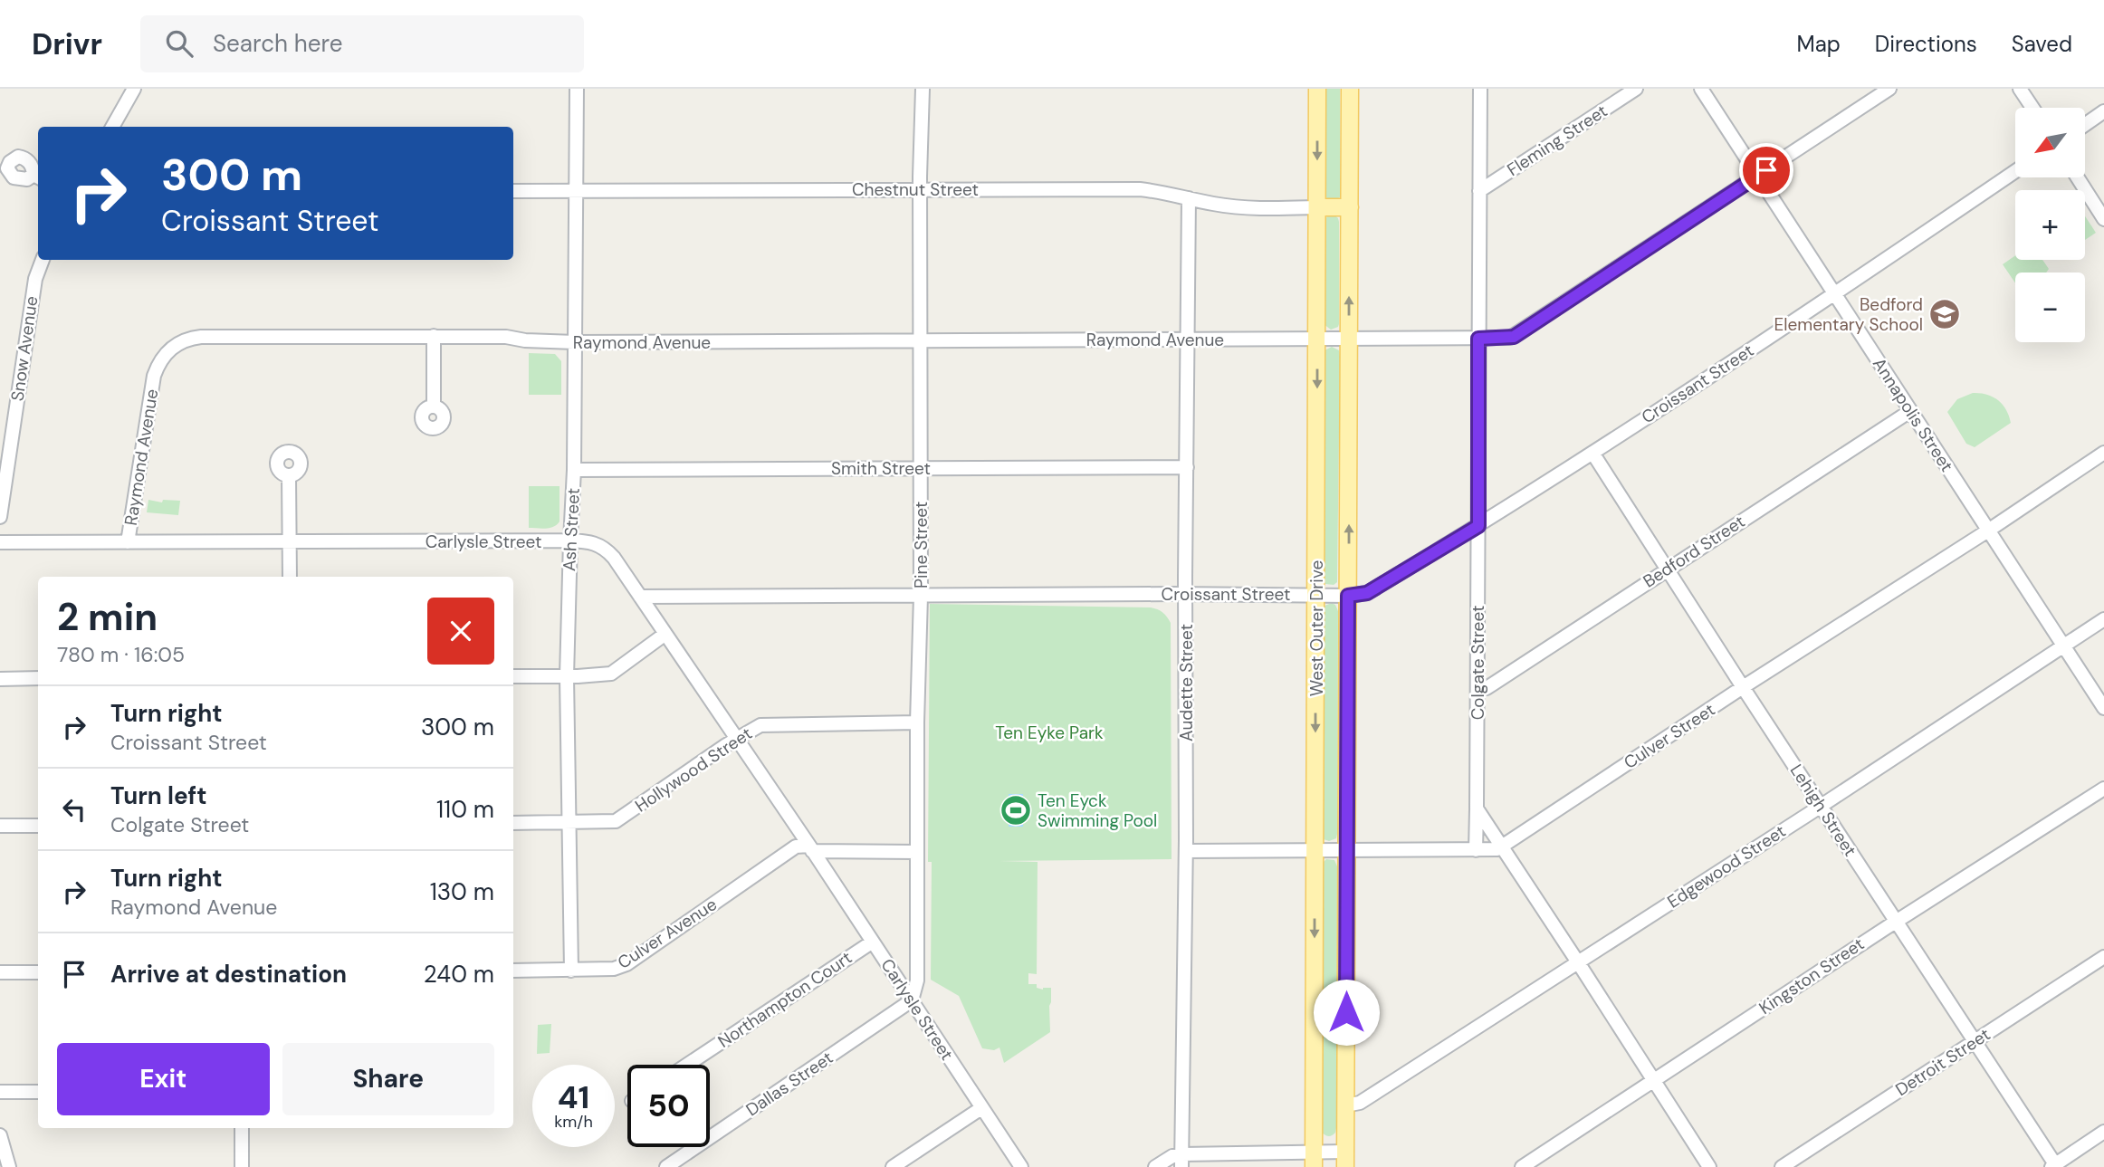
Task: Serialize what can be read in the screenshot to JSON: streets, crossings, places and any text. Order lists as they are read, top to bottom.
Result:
{
  "streets": {
    "main road": ["West Outer Drive"],
    "street": [
      "Fleming Street",
      "Chestnut Street",
      "Raymond Avenue",
      "Snow Avenue",
      "Croissant Street",
      "Annapolis Street",
      "Smith Street",
      "Ash Street",
      "Carlysle Street",
      "Pine Street",
      "Bedford Street",
      "Colgate Street",
      "Audette Street",
      "Culver Street",
      "Hollywood Street",
      "Lehigh Street",
      "Edgewood Street",
      "Culver Avenue",
      "Kingston Street",
      "Northampton Court",
      "Detroit Street",
      "Dallas Street"
    ]
  },
  "crossings": [
    ["Fleming Street", "Colgate Street"],
    ["Chestnut Street", "Ash Street"],
    ["Chestnut Street", "Pine Street"],
    ["Chestnut Street", "West Outer Drive"],
    ["Chestnut Street", "Audette Street"],
    ["Raymond Avenue", "Ash Street"],
    ["Raymond Avenue", "Carlysle Street"],
    ["Raymond Avenue", "Pine Street"],
    ["Raymond Avenue", "West Outer Drive"],
    ["Raymond Avenue", "Colgate Street"],
    ["Raymond Avenue", "Audette Street"],
    ["Croissant Street", "Annapolis Street"],
    ["Croissant Street", "Carlysle Street"],
    ["Croissant Street", "Pine Street"],
    ["Croissant Street", "West Outer Drive"],
    ["Croissant Street", "Colgate Street"],
    ["Croissant Street", "Audette Street"],
    ["Croissant Street", "Lehigh Street"],
    ["Annapolis Street", "Bedford Street"],
    ["Annapolis Street", "Culver Street"],
    ["Annapolis Street", "Edgewood Street"],
    ["Smith Street", "Ash Street"],
    ["Smith Street", "Pine Street"],
    ["Smith Street", "Audette Street"],
    ["Ash Street", "Carlysle Street"],
    ["Ash Street", "Hollywood Street"],
    ["Ash Street", "Culver Avenue"],
    ["Carlysle Street", "Pine Street"],
    ["Carlysle Street", "Hollywood Street"],
    ["Carlysle Street", "Culver Avenue"],
    ["Carlysle Street", "Northampton Court"],
    ["Carlysle Street", "Dallas Street"],
    ["Pine Street", "Hollywood Street"],
    ["Pine Street", "Culver Avenue"],
    ["Pine Street", "Dallas Street"],
    ["Bedford Street", "Colgate Street"],
    ["Bedford Street", "Lehigh Street"],
    ["West Outer Drive", "Culver Street"],
    ["West Outer Drive", "Edgewood Street"],
    ["Colgate Street", "Culver Street"],
    ["Audette Street", "Culver Street"],
    ["Culver Street", "Lehigh Street"],
    ["Lehigh Street", "Edgewood Street"],
    ["Lehigh Street", "Kingston Street"],
    ["Lehigh Street", "Detroit Street"]
  ],
  "parks": ["Ten Eyke Park"],
  "places": {
    "school or university": ["Bedford Elementary School"],
    "sports": ["Ten Eyck Swimming Pool"]
  },
  "north": "bottom left",
  "page": {
    "header": "Drivr",
    "search": "Search here",
    "nav": ["Map", "Directions", "Saved"],
    "map_buttons": ["+", "−"],
    "turn": ["300 m", "Croissant Street"],
    "heading": ["2 min", "780 m · 16:05"],
    "list": [
      {
        "name": "Turn right",
        "note": "Croissant Street",
        "value": "300 m"
      },
      {
        "name": "Turn left",
        "note": "Colgate Street",
        "value": "110 m"
      },
      {
        "name": "Turn right",
        "note": "Raymond Avenue",
        "value": "130 m"
      },
      {
        "name": "Arrive at destination",
        "value": "240 m"
      }
    ],
    "buttons": ["Exit", "Share"],
    "speed": "41 km/h",
    "limit": "50"
  }
}
